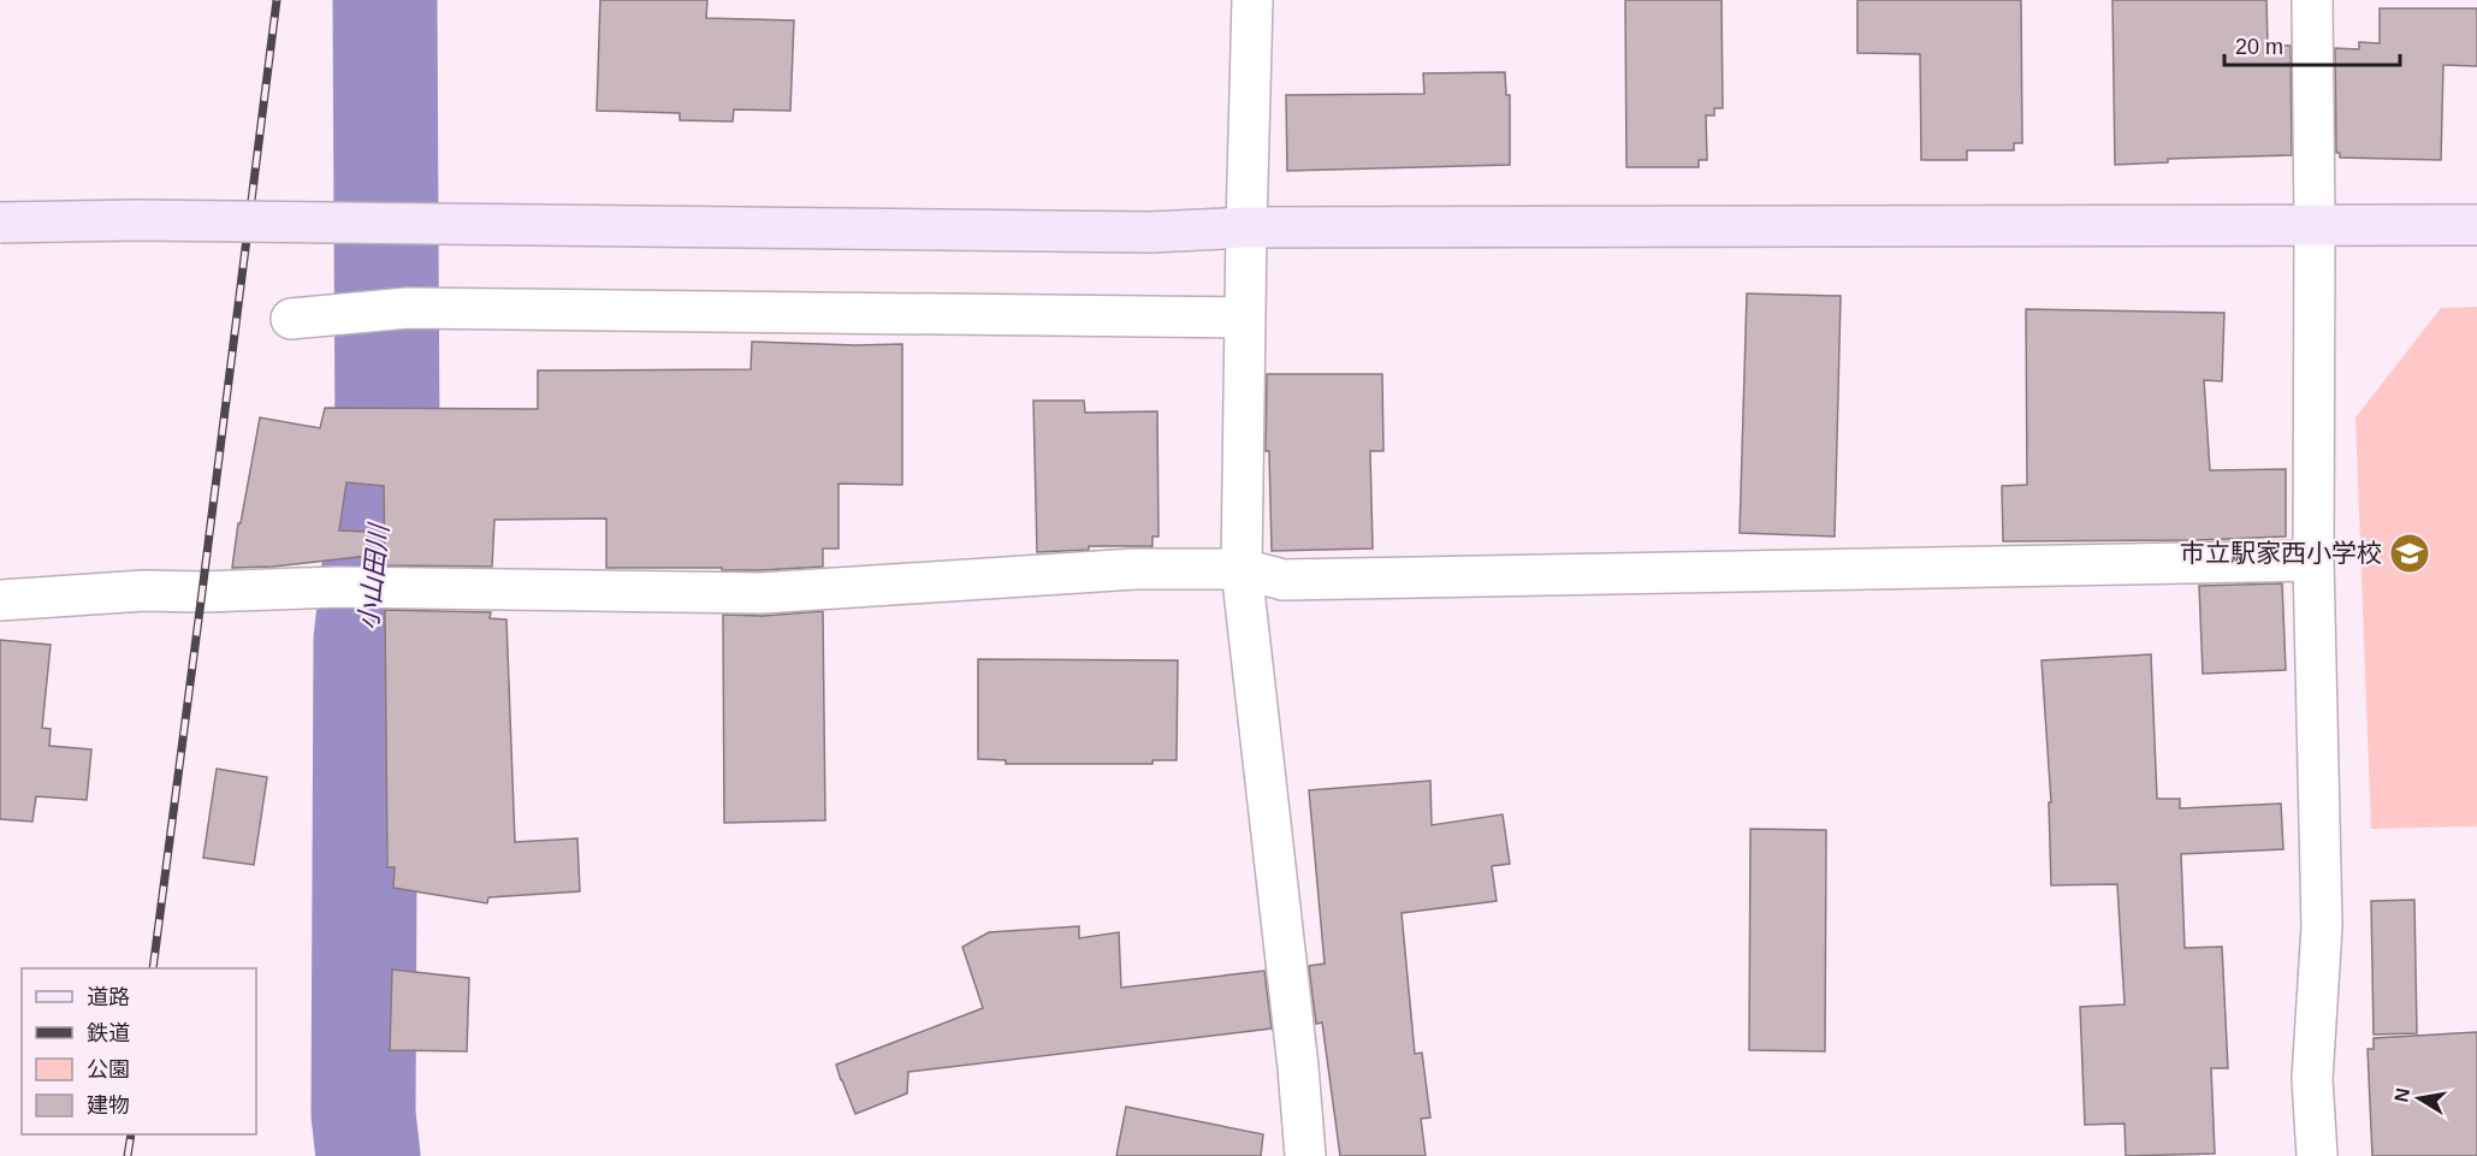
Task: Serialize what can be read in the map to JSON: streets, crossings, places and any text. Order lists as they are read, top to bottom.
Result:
{
  "water": ["小山田川"],
  "places": {
    "school or university": ["市立駅家西小学校"]
  },
  "legend": [
    "道路",
    "鉄道",
    "公園",
    "建物"
  ],
  "scale_bar": "20 m",
  "north": "left"
}
